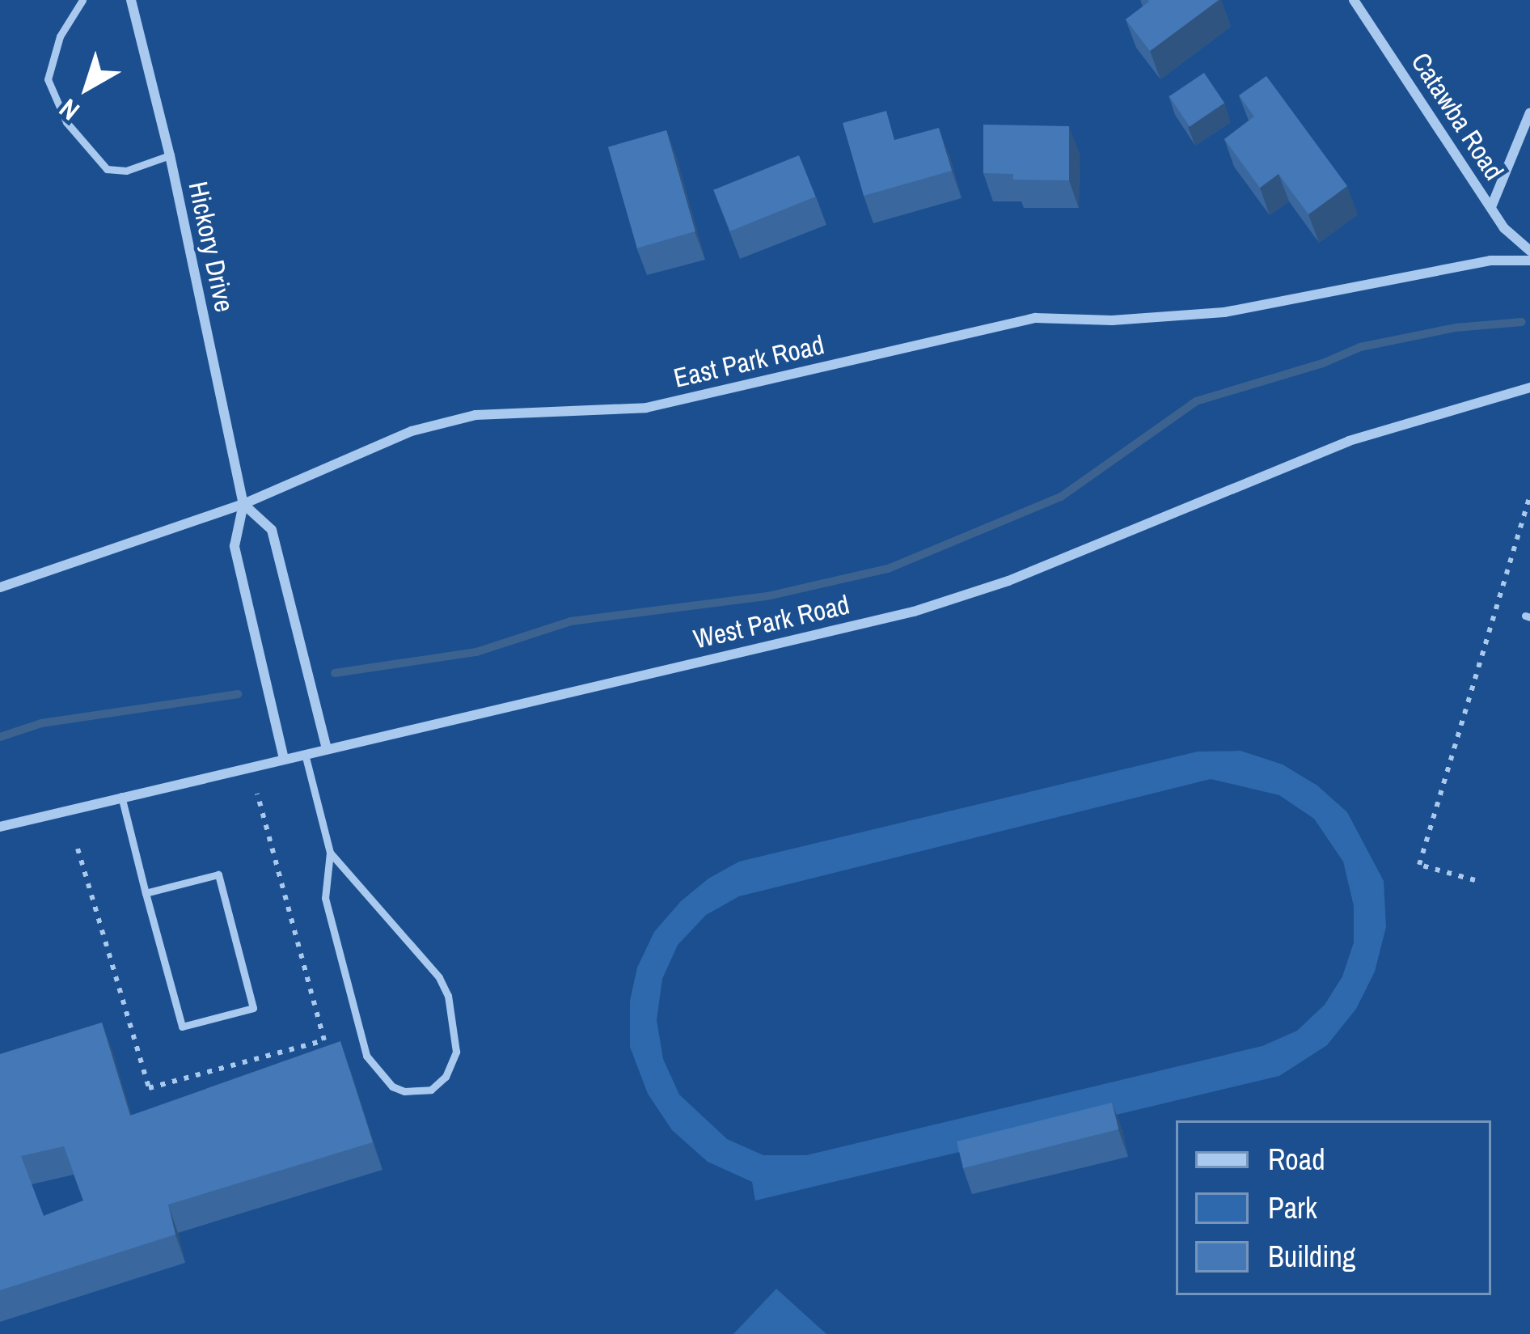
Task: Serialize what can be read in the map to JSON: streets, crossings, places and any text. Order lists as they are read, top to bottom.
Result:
{
  "streets": {
    "street": [
      "Catawba Road",
      "Hickory Drive",
      "East Park Road",
      "West Park Road"
    ]
  },
  "crossings": [
    ["Hickory Drive", "East Park Road"],
    ["Hickory Drive", "West Park Road"]
  ],
  "legend": ["Road", "Park", "Building"],
  "north": "bottom left"
}
